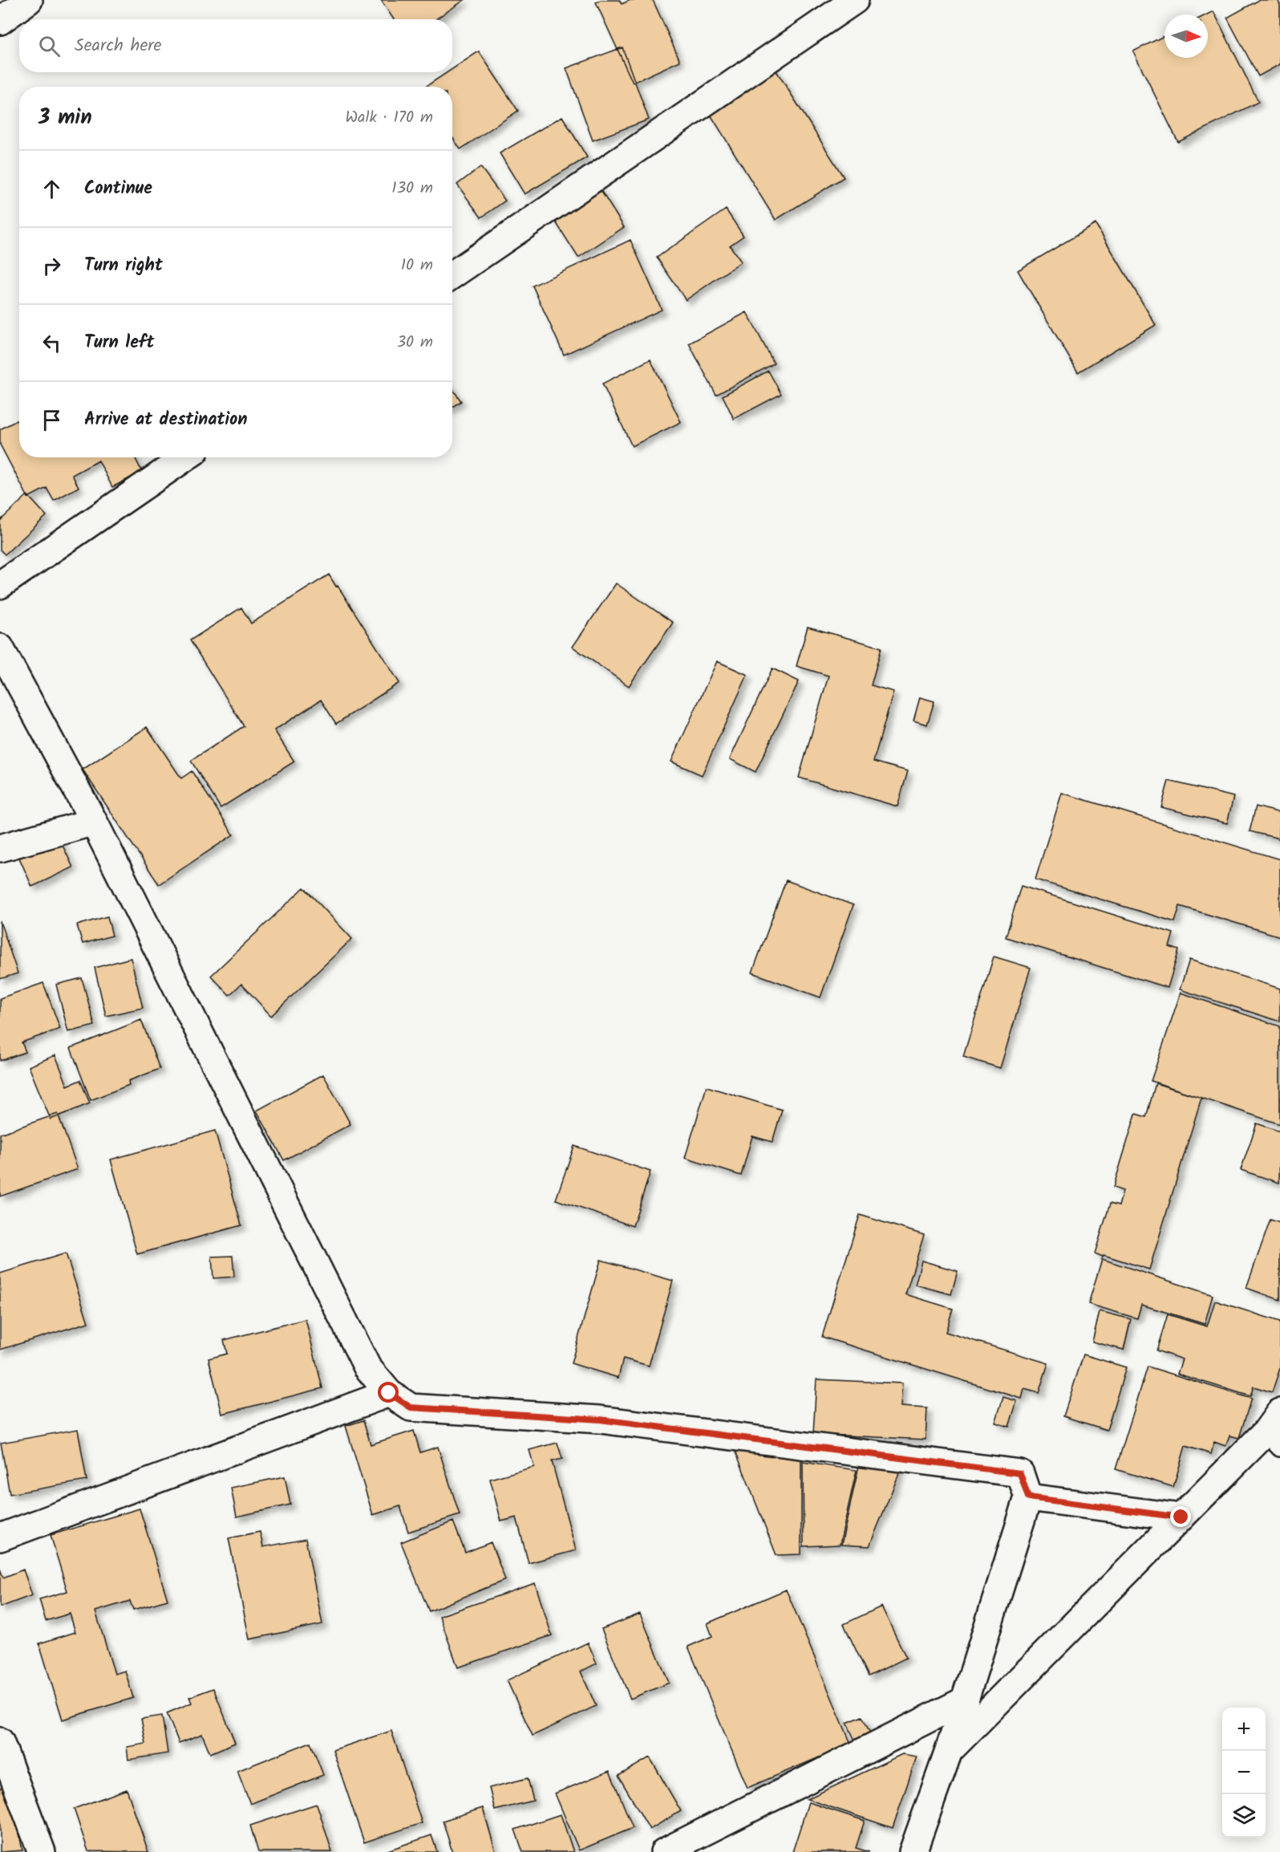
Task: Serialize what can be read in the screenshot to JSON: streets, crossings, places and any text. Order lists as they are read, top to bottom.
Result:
{
  "north": "right",
  "page": {
    "search": "Search here",
    "heading": ["3 min", "Walk · 170 m"],
    "list": [
      ["Continue", "130 m"],
      ["Turn right", "10 m"],
      ["Turn left", "30 m"],
      "Arrive at destination"
    ],
    "map_buttons": ["+", "−"]
  }
}
